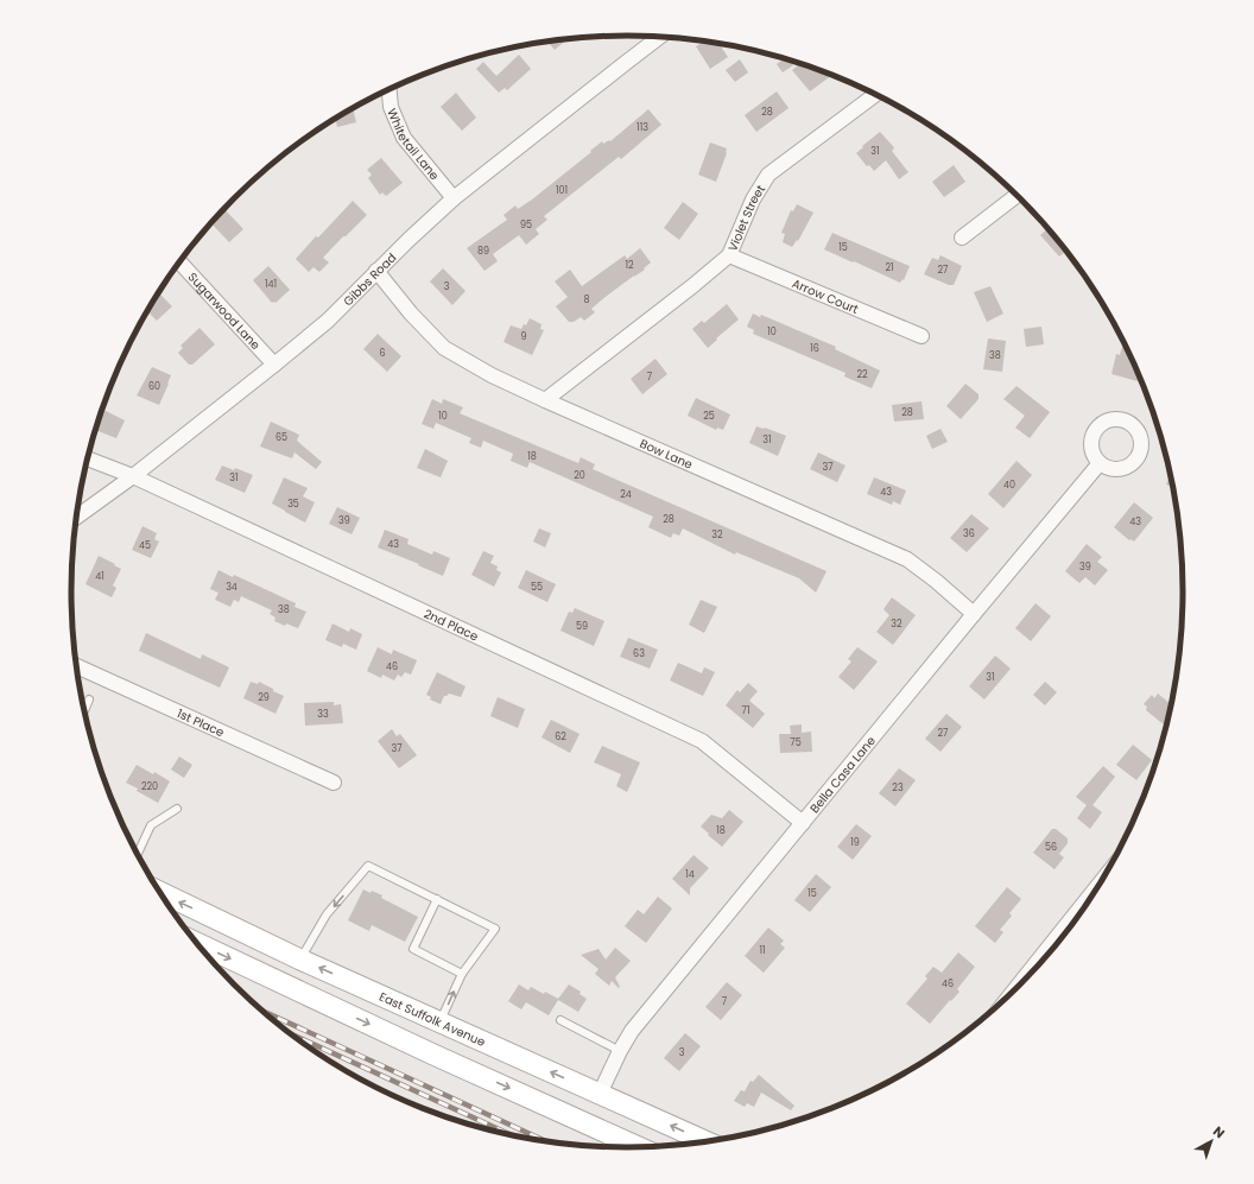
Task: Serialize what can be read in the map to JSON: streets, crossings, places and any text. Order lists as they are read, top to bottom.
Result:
{
  "streets": {
    "main road": ["East Suffolk Avenue"],
    "street": [
      "Whitetail Lane",
      "Violet Street",
      "Gibbs Road",
      "Arrow Court",
      "Sugarwood Lane",
      "Bow Lane",
      "2nd Place",
      "1st Place",
      "Bella Casa Lane"
    ]
  },
  "crossings": [
    ["Whitetail Lane", "Gibbs Road"],
    ["Violet Street", "Arrow Court"],
    ["Violet Street", "Bow Lane"],
    ["Gibbs Road", "Sugarwood Lane"],
    ["Gibbs Road", "Bow Lane"],
    ["Gibbs Road", "2nd Place"],
    ["Bow Lane", "Bella Casa Lane"],
    ["2nd Place", "Bella Casa Lane"],
    ["Bella Casa Lane", "East Suffolk Avenue"]
  ],
  "house_numbers": [
    "28",
    "113",
    "31",
    "101",
    "95",
    "15",
    "89",
    "12",
    "21",
    "27",
    "141",
    "3",
    "8",
    "10",
    "9",
    "16",
    "6",
    "38",
    "22",
    "7",
    "60",
    "28",
    "10",
    "25",
    "65",
    "31",
    "18",
    "37",
    "20",
    "31",
    "40",
    "43",
    "24",
    "35",
    "28",
    "39",
    "43",
    "36",
    "32",
    "43",
    "45",
    "39",
    "41",
    "34",
    "55",
    "38",
    "32",
    "59",
    "63",
    "46",
    "31",
    "29",
    "71",
    "33",
    "27",
    "62",
    "75",
    "37",
    "220",
    "23",
    "18",
    "19",
    "56",
    "14",
    "15",
    "11",
    "46",
    "7",
    "3"
  ],
  "north": "top right"
}
